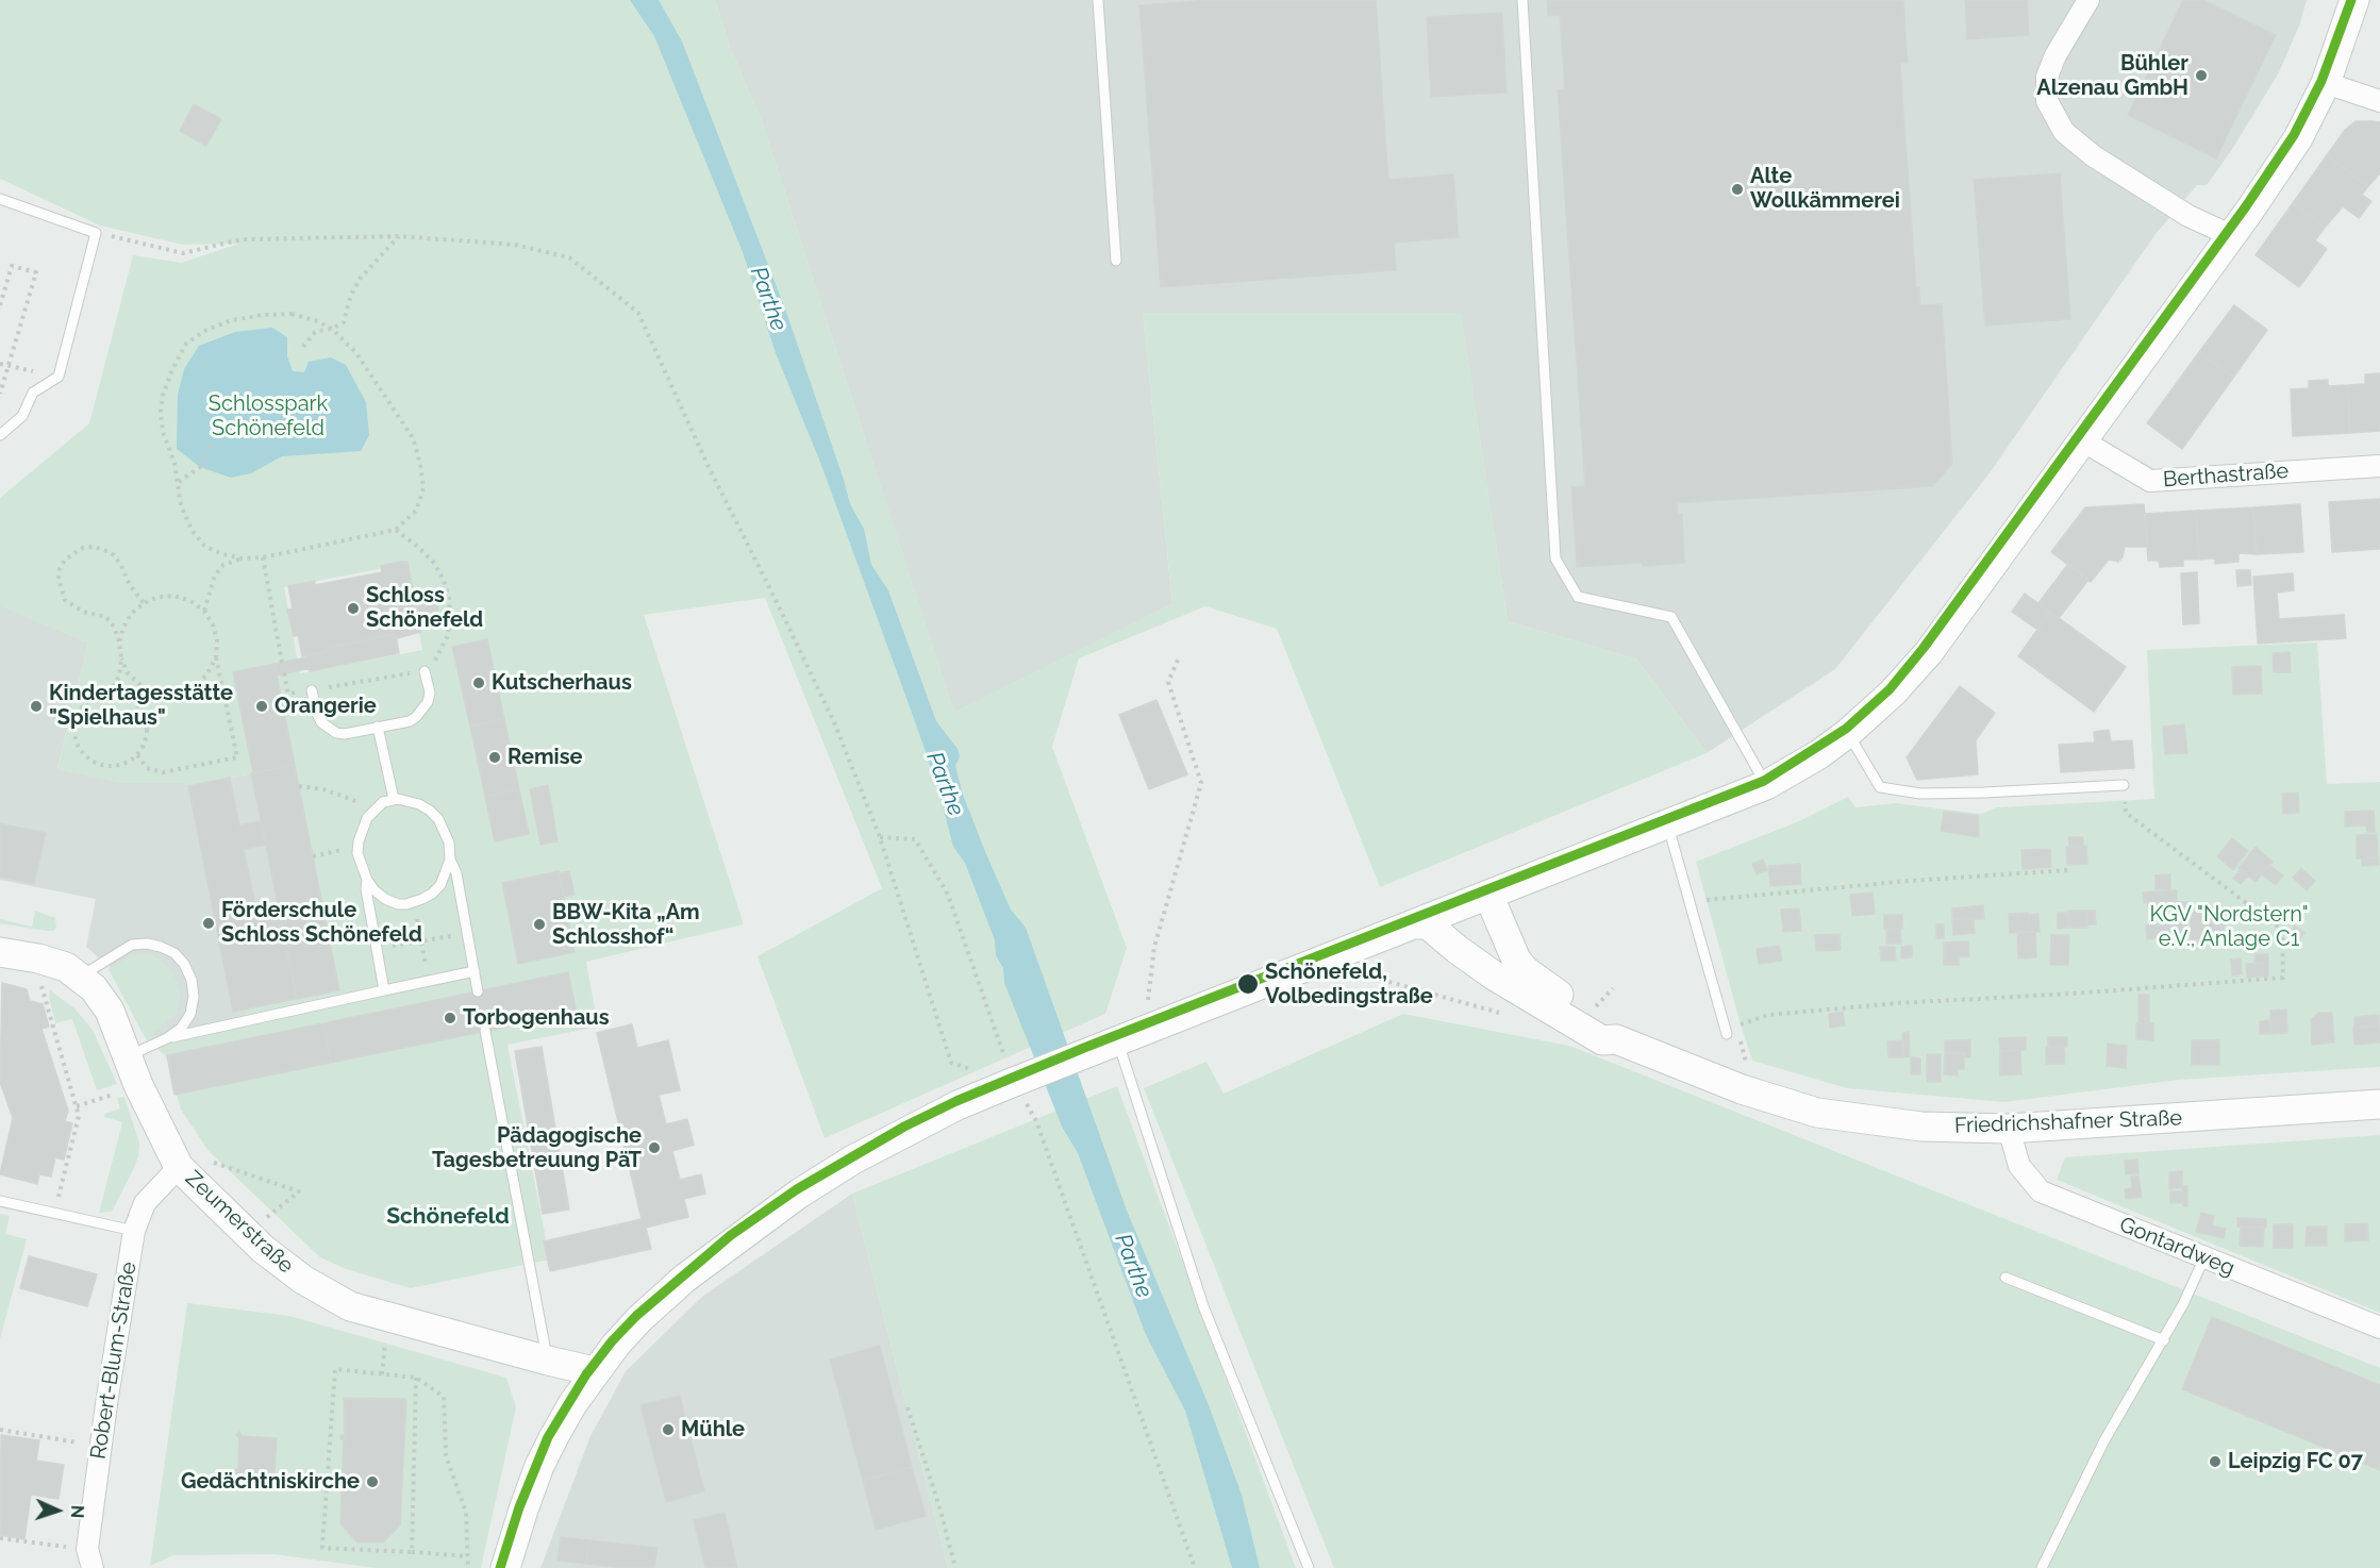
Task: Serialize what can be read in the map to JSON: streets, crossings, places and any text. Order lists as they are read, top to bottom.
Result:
{
  "streets": {
    "main road": ["Friedrichshafner Straße", "Zeumerstraße"],
    "street": ["Berthastraße", "Gontardweg", "Robert-Blum-Straße"]
  },
  "crossings": [
    ["Friedrichshafner Straße", "Gontardweg"],
    ["Zeumerstraße", "Robert-Blum-Straße"]
  ],
  "districts": ["Schönefeld"],
  "water": ["Parthe"],
  "parks": ["Schlosspark Schönefeld", "KGV \"Nordstern\" e.V., Anlage C1"],
  "places": [
    "Bühler Alzenau GmbH",
    "Alte Wollkämmerei",
    "Schloss Schönefeld",
    "Kutscherhaus",
    "Kindertagesstätte \"Spielhaus\"",
    "Orangerie",
    "Remise",
    "Förderschule Schloss Schönefeld",
    "BBW-Kita „Am Schlosshof“",
    "Schönefeld, Volbedingstraße",
    "Torbogenhaus",
    "Pädagogische Tagesbetreuung PäT",
    "Mühle",
    "Leipzig FC 07",
    "Gedächtniskirche"
  ],
  "north": "right"
}
